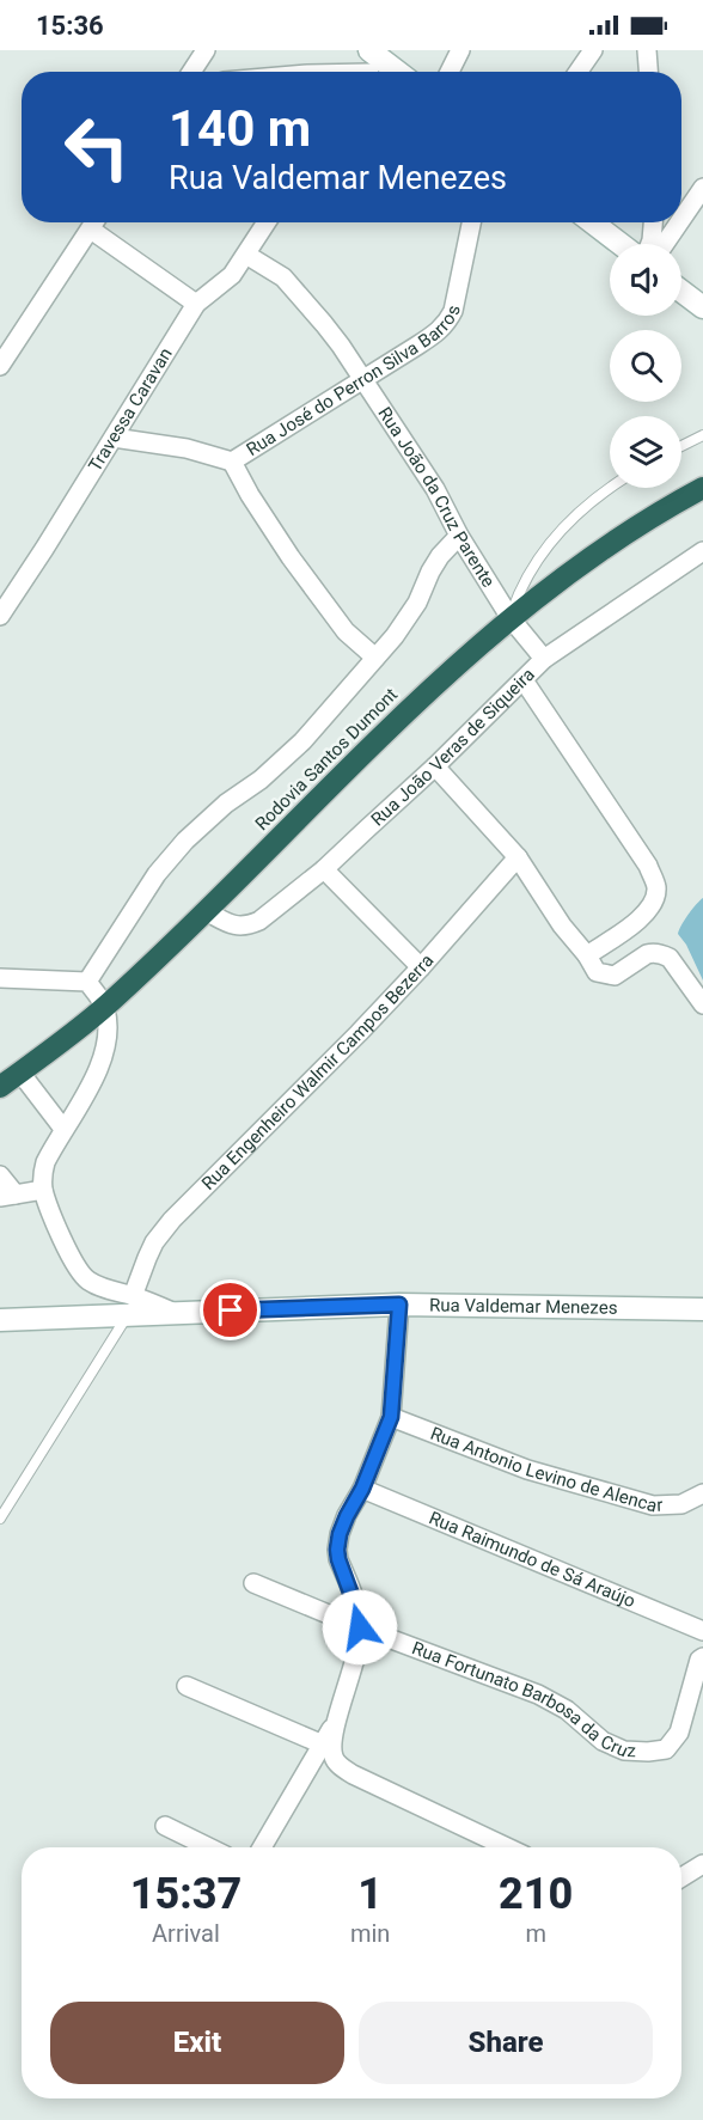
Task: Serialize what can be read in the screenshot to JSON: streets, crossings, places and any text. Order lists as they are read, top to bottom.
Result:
{
  "streets": {
    "highway": ["Rodovia Santos Dumont"],
    "main road": ["Rua Valdemar Menezes"],
    "street": [
      "Rua José do Perron Silva Barros",
      "Travessa Caravan",
      "Rua João da Cruz Parente",
      "Rua João Veras de Siqueira",
      "Rua Engenheiro Walmir Campos Bezerra",
      "Rua Antonio Levino de Alencar",
      "Rua Raimundo de Sá Araújo",
      "Rua Fortunato Barbosa da Cruz"
    ]
  },
  "crossings": [
    ["Rua José do Perron Silva Barros", "Travessa Caravan"],
    ["Rua José do Perron Silva Barros", "Rua João da Cruz Parente"],
    ["Travessa Caravan", "Rua João da Cruz Parente"],
    ["Rua João da Cruz Parente", "Rua João Veras de Siqueira"],
    ["Rua João da Cruz Parente", "Rodovia Santos Dumont"],
    ["Rua João Veras de Siqueira", "Rodovia Santos Dumont"],
    ["Rua Engenheiro Walmir Campos Bezerra", "Rua Valdemar Menezes"]
  ],
  "page": {
    "status": "15:36",
    "turn": ["140 m", "Rua Valdemar Menezes"],
    "eta": [
      "15:37",
      "Arrival",
      "1",
      "min",
      "210",
      "m"
    ],
    "buttons": ["Exit", "Share"]
  }
}
